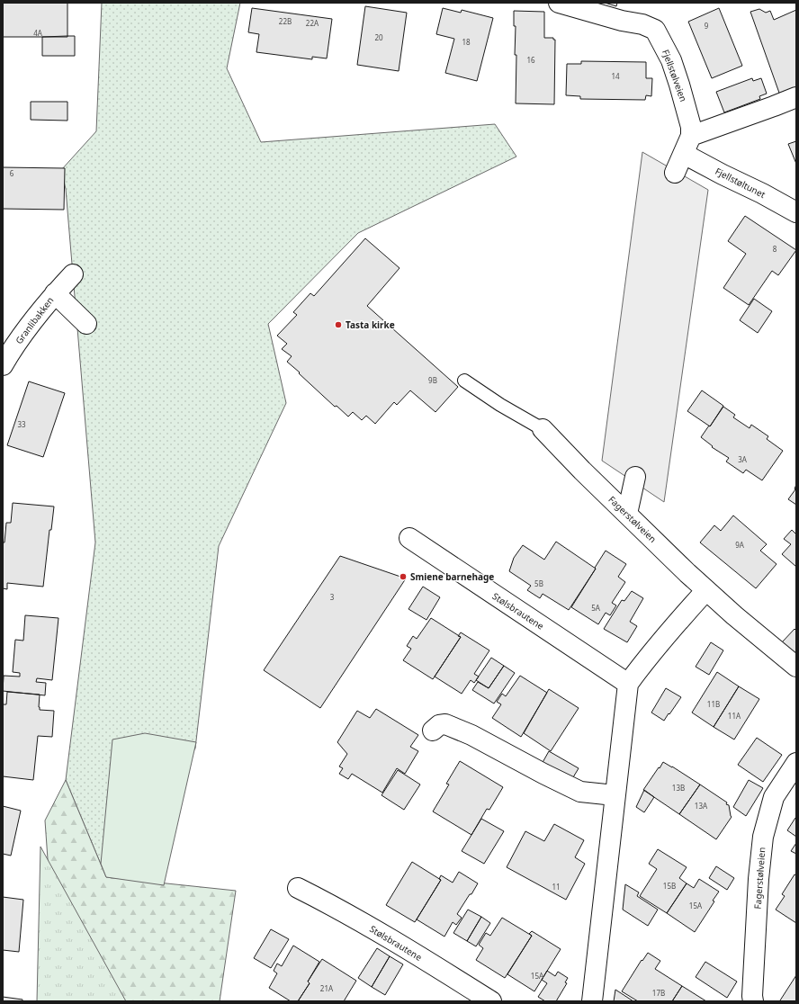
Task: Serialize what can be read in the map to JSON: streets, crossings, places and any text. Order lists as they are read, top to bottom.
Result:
{
  "streets": {
    "street": [
      "Fjellstølveien",
      "Fjellstøltunet",
      "Granlibakken",
      "Fagerstølveien",
      "Stølsbrautene"
    ]
  },
  "crossings": [
    ["Fjellstølveien", "Fjellstøltunet"]
  ],
  "places": ["Tasta kirke", "Smiene barnehage"],
  "house_numbers": [
    "22B",
    "22A",
    "9",
    "4A",
    "20",
    "18",
    "16",
    "14",
    "6",
    "8",
    "9B",
    "33",
    "3A",
    "9A",
    "5B",
    "3",
    "5A",
    "11B",
    "11A",
    "13B",
    "13A",
    "15B",
    "11",
    "15A",
    "15A",
    "21A",
    "17B"
  ]
}
